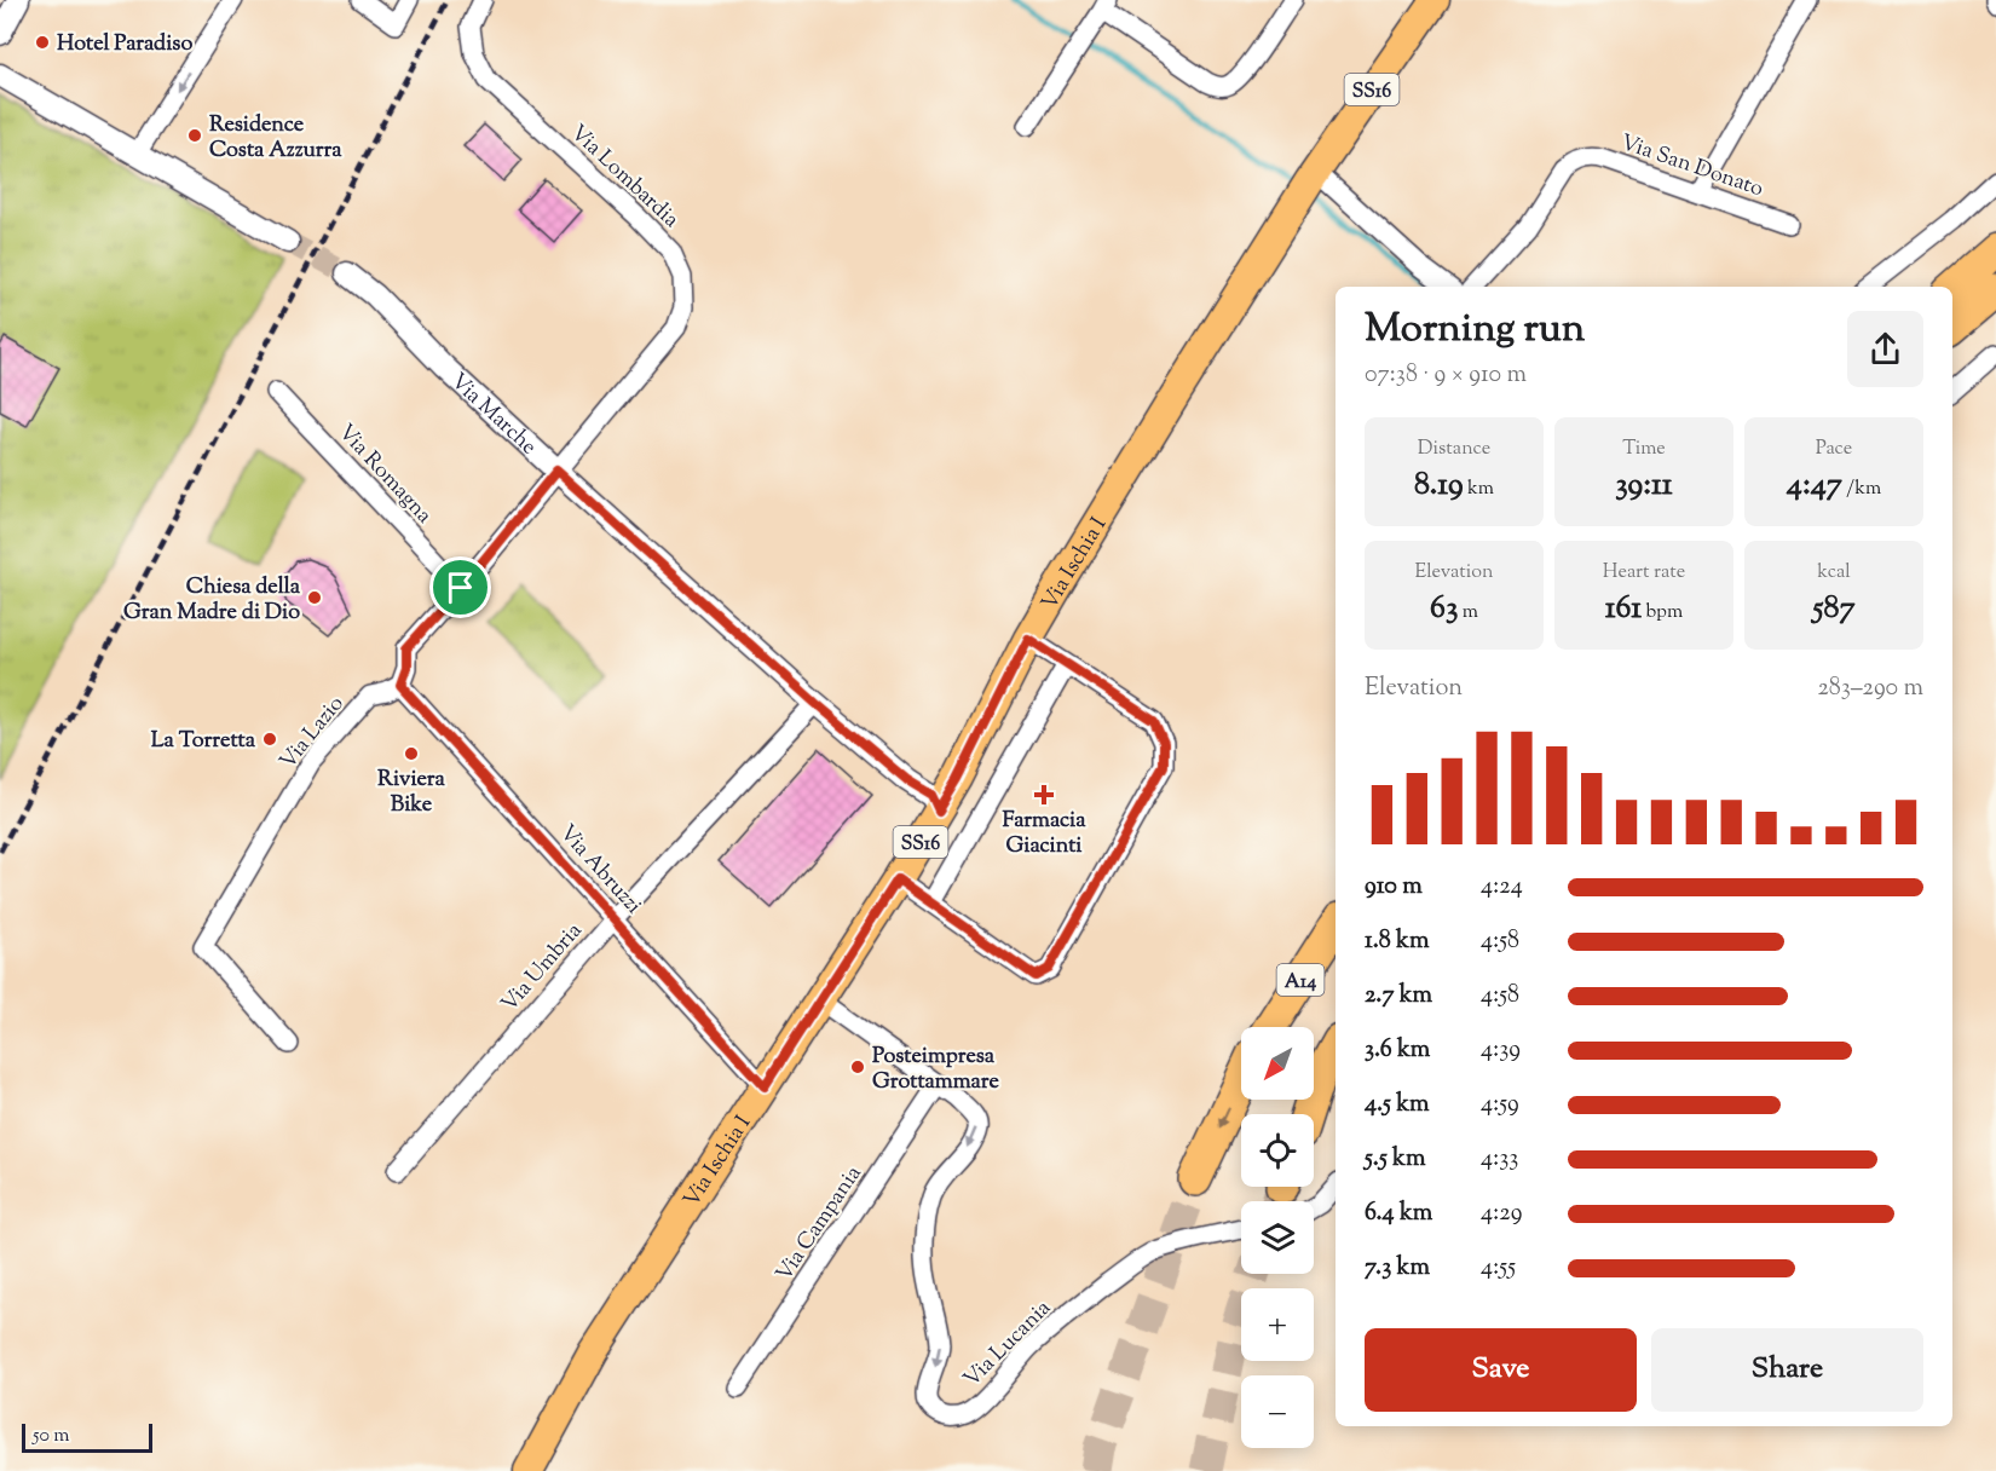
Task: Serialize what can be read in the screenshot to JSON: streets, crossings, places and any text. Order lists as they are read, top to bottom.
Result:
{
  "streets": {
    "highway": ["A14"],
    "main road": ["SS16", "Via Ischia I"],
    "street": [
      "Via San Donato",
      "Via Lombardia",
      "Via Marche",
      "Via Romagna",
      "Via Lazio",
      "Via Abruzzi",
      "Via Umbria",
      "Via Campania",
      "Via Lucania"
    ]
  },
  "crossings": [
    ["Via Lombardia", "Via Marche"],
    ["Via Marche", "Via Ischia I"],
    ["Via Marche", "Via Umbria"],
    ["Via Ischia I", "Via Abruzzi"],
    ["Via Ischia I", "Via Lucania"],
    ["Via Lazio", "Via Abruzzi"],
    ["Via Abruzzi", "Via Umbria"],
    ["Via Campania", "Via Lucania"]
  ],
  "places": {
    "other": [
      "Hotel Paradiso",
      "Residence Costa Azzurra",
      "Chiesa della Gran Madre di Dio",
      "La Torretta",
      "Riviera Bike",
      "Posteimpresa Grottammare"
    ],
    "health": ["Farmacia Giacinti"]
  },
  "scale_bar": "50 m",
  "north": "bottom left",
  "page": {
    "heading": ["Morning run", "07:38 · 9 × 910 m"],
    "stats": [
      ["Distance", "8.19 km"],
      ["Time", "39:11"],
      ["Pace", "4:47 /km"],
      ["Elevation", "63 m"],
      ["Heart rate", "161 bpm"],
      ["kcal", "587"]
    ],
    "chart": ["Elevation", "283–290 m"],
    "list": [
      {
        "name": "910 m",
        "note": "4:24"
      },
      {
        "name": "1.8 km",
        "note": "4:58"
      },
      {
        "name": "2.7 km",
        "note": "4:58"
      },
      {
        "name": "3.6 km",
        "note": "4:39"
      },
      {
        "name": "4.5 km",
        "note": "4:59"
      },
      {
        "name": "5.5 km",
        "note": "4:33"
      },
      {
        "name": "6.4 km",
        "note": "4:29"
      },
      {
        "name": "7.3 km",
        "note": "4:55"
      }
    ],
    "map_buttons": ["+", "−"],
    "buttons": ["Save", "Share"],
    "scale": "50 m"
  }
}
